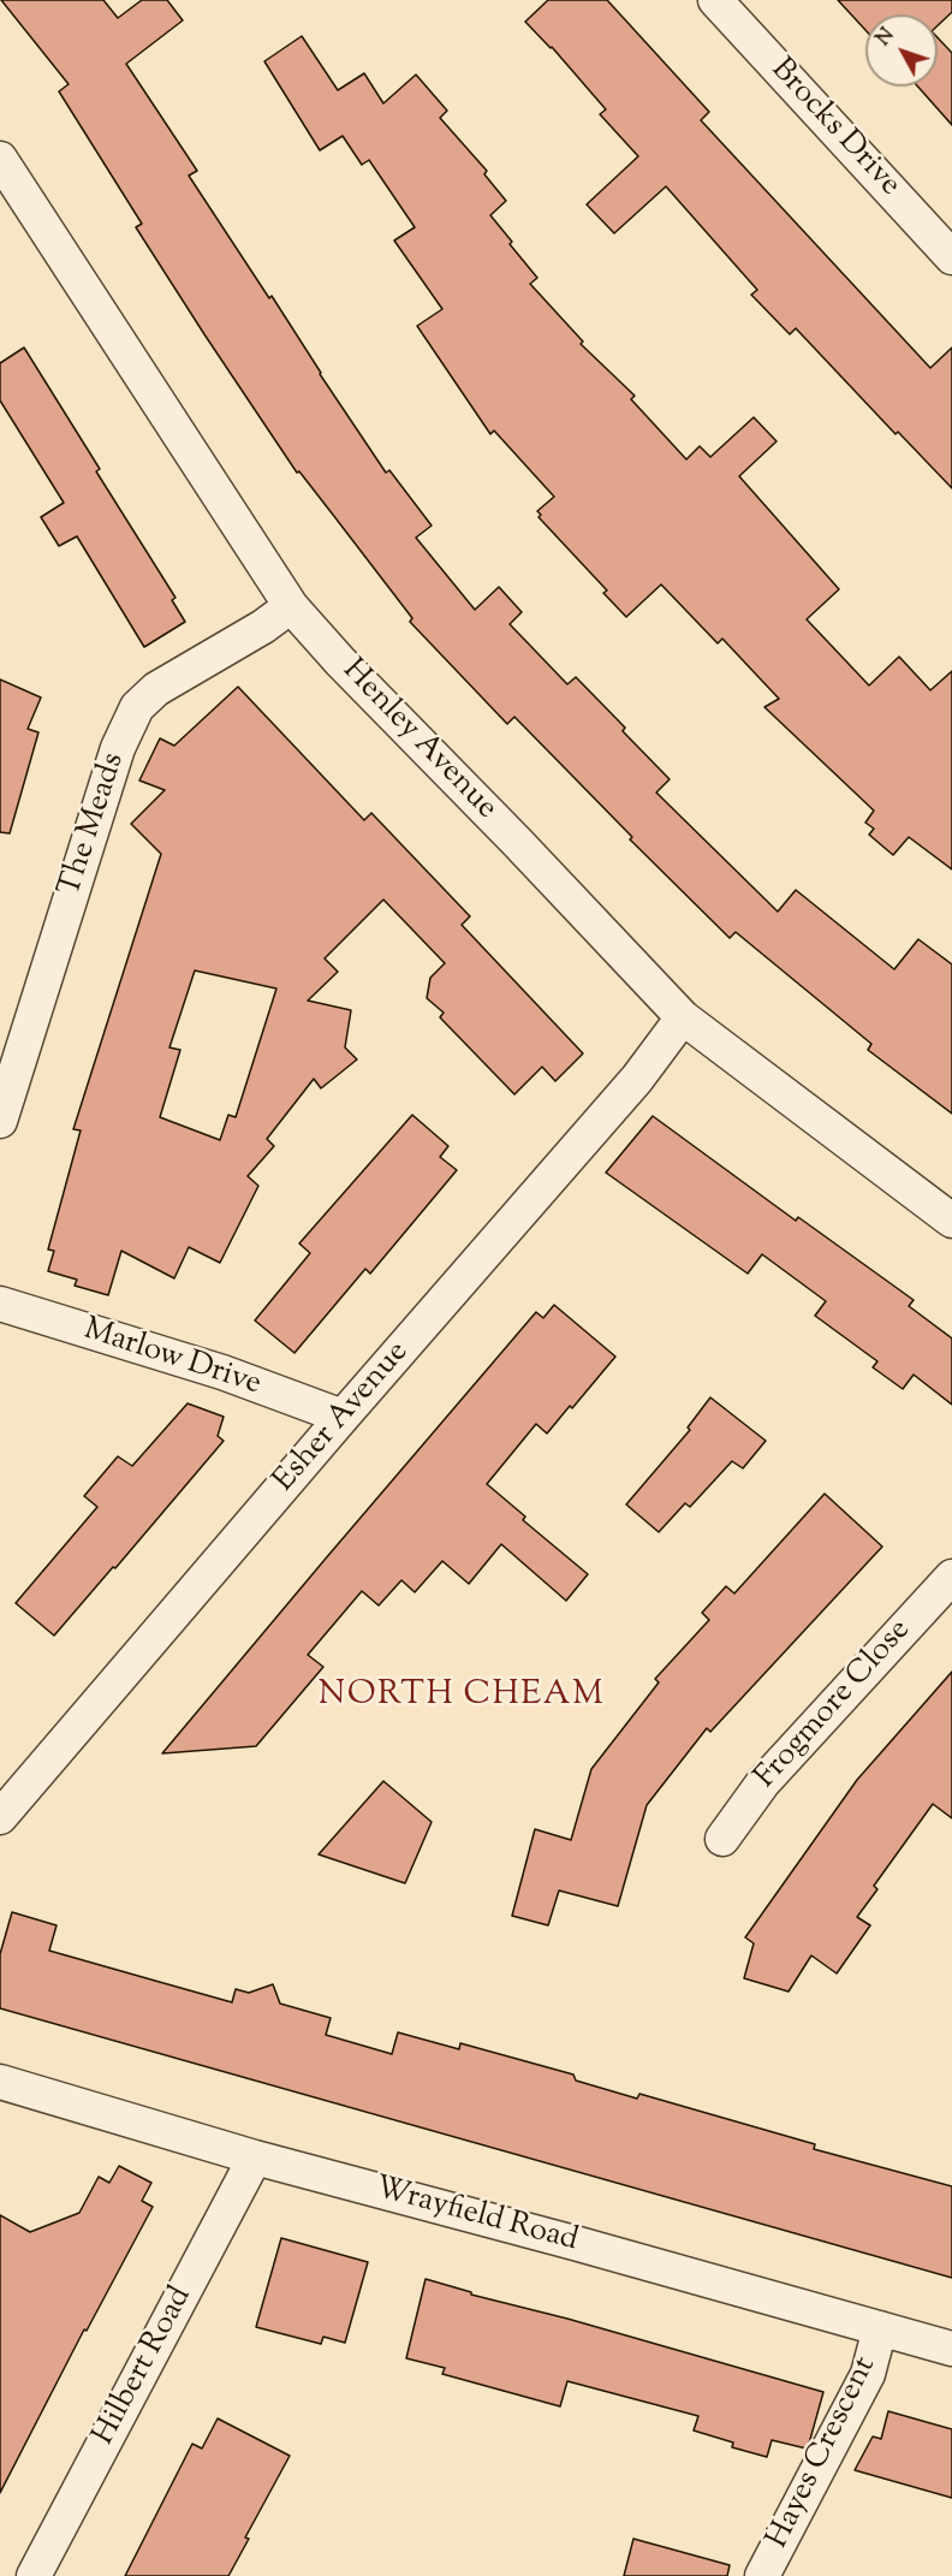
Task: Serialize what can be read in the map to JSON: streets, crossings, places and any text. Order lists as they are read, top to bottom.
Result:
{
  "streets": {
    "street": [
      "Brocks Drive",
      "Henley Avenue",
      "The Meads",
      "Marlow Drive",
      "Esher Avenue",
      "Frogmore Close",
      "Wrayfield Road",
      "Hilbert Road",
      "Hayes Crescent"
    ]
  },
  "crossings": [
    ["Henley Avenue", "The Meads"],
    ["Henley Avenue", "Esher Avenue"],
    ["Marlow Drive", "Esher Avenue"],
    ["Wrayfield Road", "Hilbert Road"],
    ["Wrayfield Road", "Hayes Crescent"]
  ],
  "districts": ["NORTH CHEAM"],
  "north": "top left"
}
